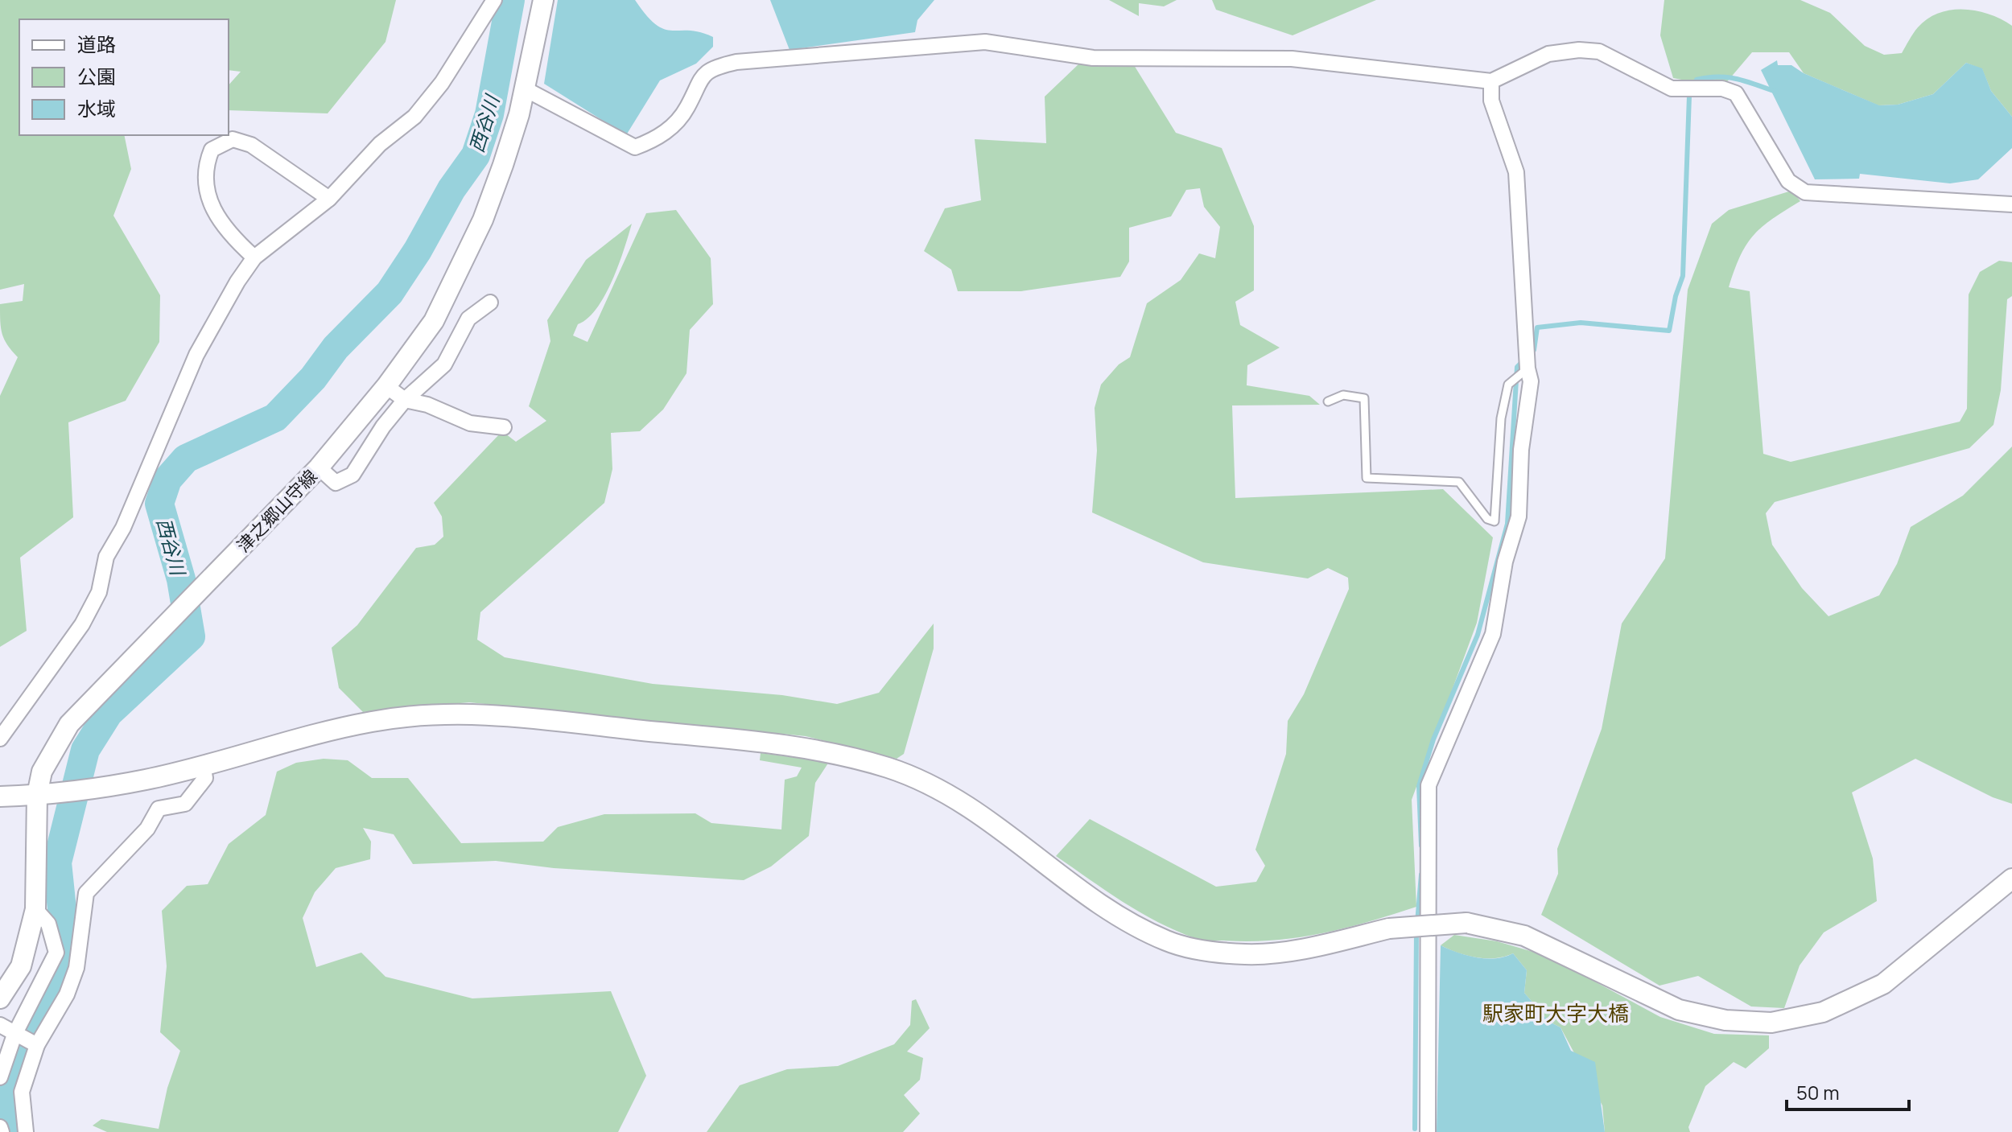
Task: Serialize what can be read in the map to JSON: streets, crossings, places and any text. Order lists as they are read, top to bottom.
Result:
{
  "streets": {
    "street": ["津之郷山守線"]
  },
  "districts": ["駅家町大字大橋"],
  "water": ["西谷川"],
  "legend": ["道路", "公園", "水域"],
  "scale_bar": "50 m"
}
